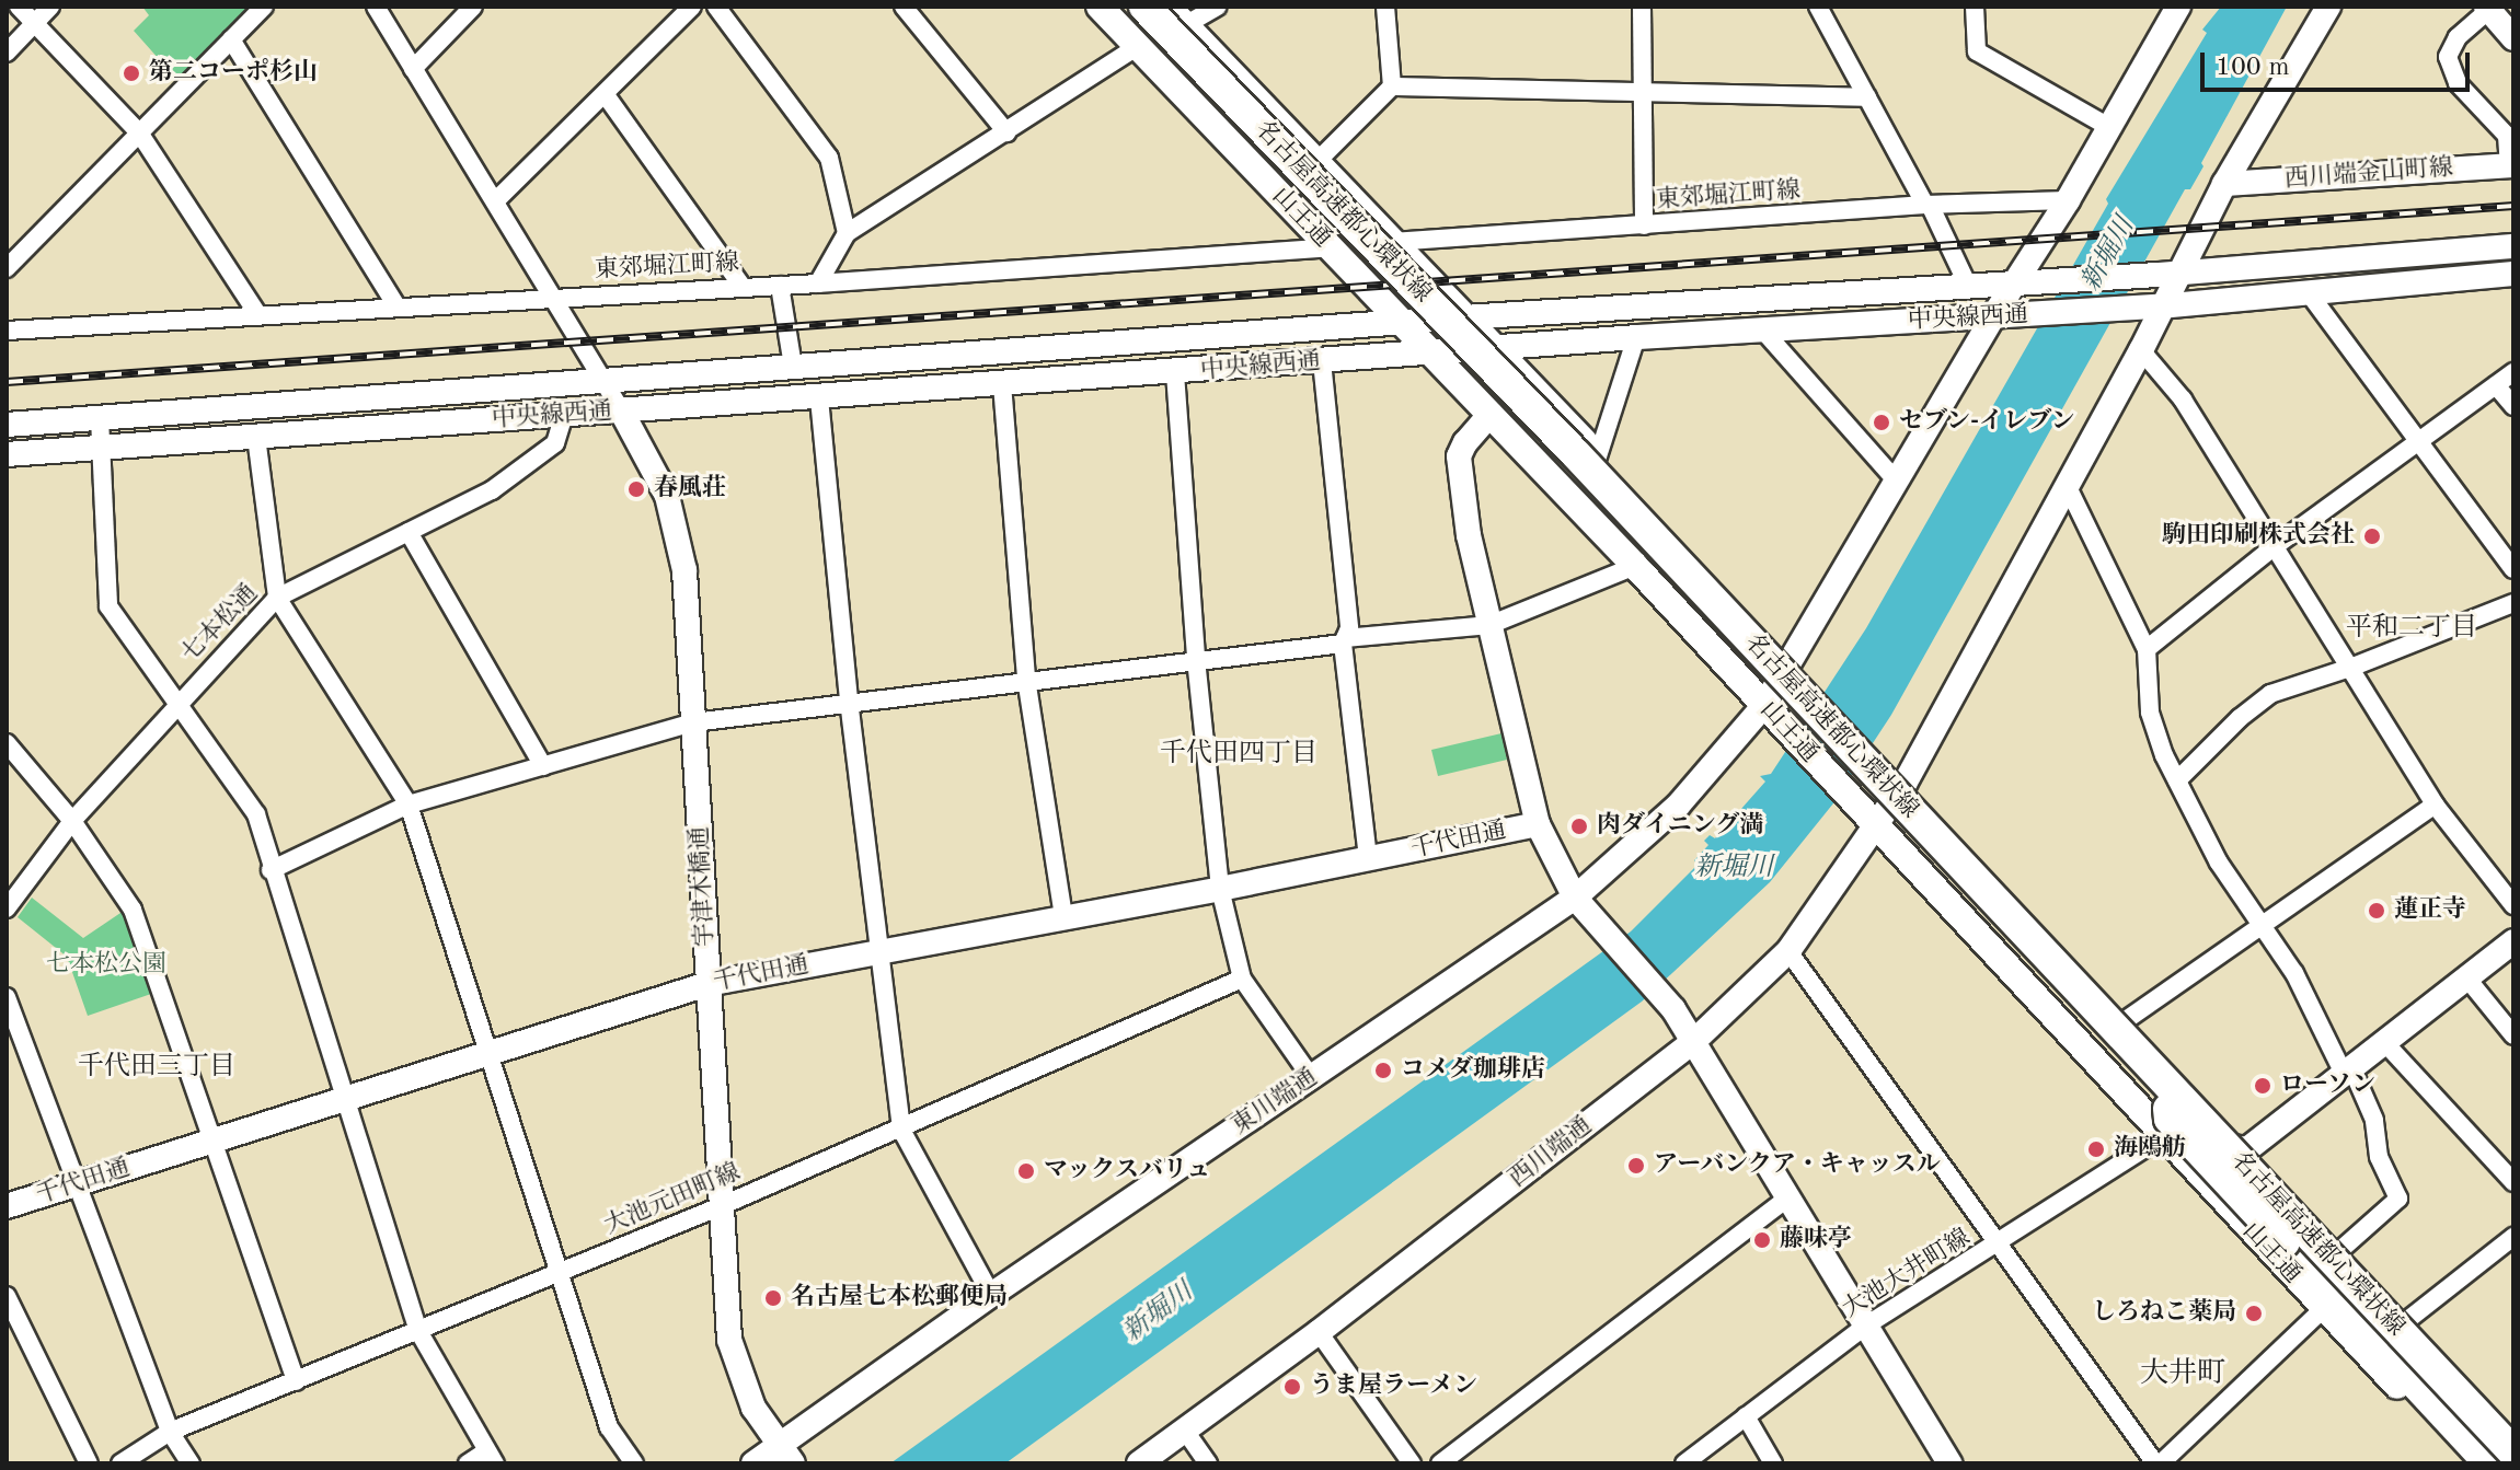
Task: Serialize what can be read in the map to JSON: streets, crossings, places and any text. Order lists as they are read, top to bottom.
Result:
{
  "streets": {
    "highway": ["名古屋高速都心環状線"],
    "main road": ["山王通"],
    "street": [
      "西川端金山町線",
      "東郊堀江町線",
      "中央線西通",
      "七本松通",
      "千代田通",
      "宇津木橋通",
      "東川端通",
      "西川端通",
      "大池元田町線",
      "大池大井町線"
    ]
  },
  "crossings": [
    ["西川端金山町線", "西川端通"],
    ["東郊堀江町線", "山王通"],
    ["東郊堀江町線", "東川端通"],
    ["名古屋高速都心環状線", "山王通"],
    ["山王通", "中央線西通"],
    ["山王通", "東川端通"],
    ["山王通", "西川端通"],
    ["山王通", "大池大井町線"],
    ["中央線西通", "七本松通"],
    ["中央線西通", "宇津木橋通"],
    ["中央線西通", "東川端通"],
    ["中央線西通", "西川端通"],
    ["千代田通", "宇津木橋通"],
    ["宇津木橋通", "東川端通"],
    ["宇津木橋通", "大池元田町線"]
  ],
  "districts": [
    "平和二丁目",
    "千代田四丁目",
    "千代田三丁目",
    "大井町"
  ],
  "water": ["新堀川"],
  "parks": ["七本松公園"],
  "places": [
    "第二コーポ杉山",
    "セブン-イレブン",
    "春風荘",
    "駒田印刷株式会社",
    "肉ダイニング満",
    "蓮正寺",
    "コメダ珈琲店",
    "ローソン",
    "海鴎舫",
    "アーバンクア・キャッスル",
    "マックスバリュ",
    "藤味亭",
    "名古屋七本松郵便局",
    "しろねこ薬局",
    "うま屋ラーメン"
  ],
  "scale_bar": "100 m"
}
